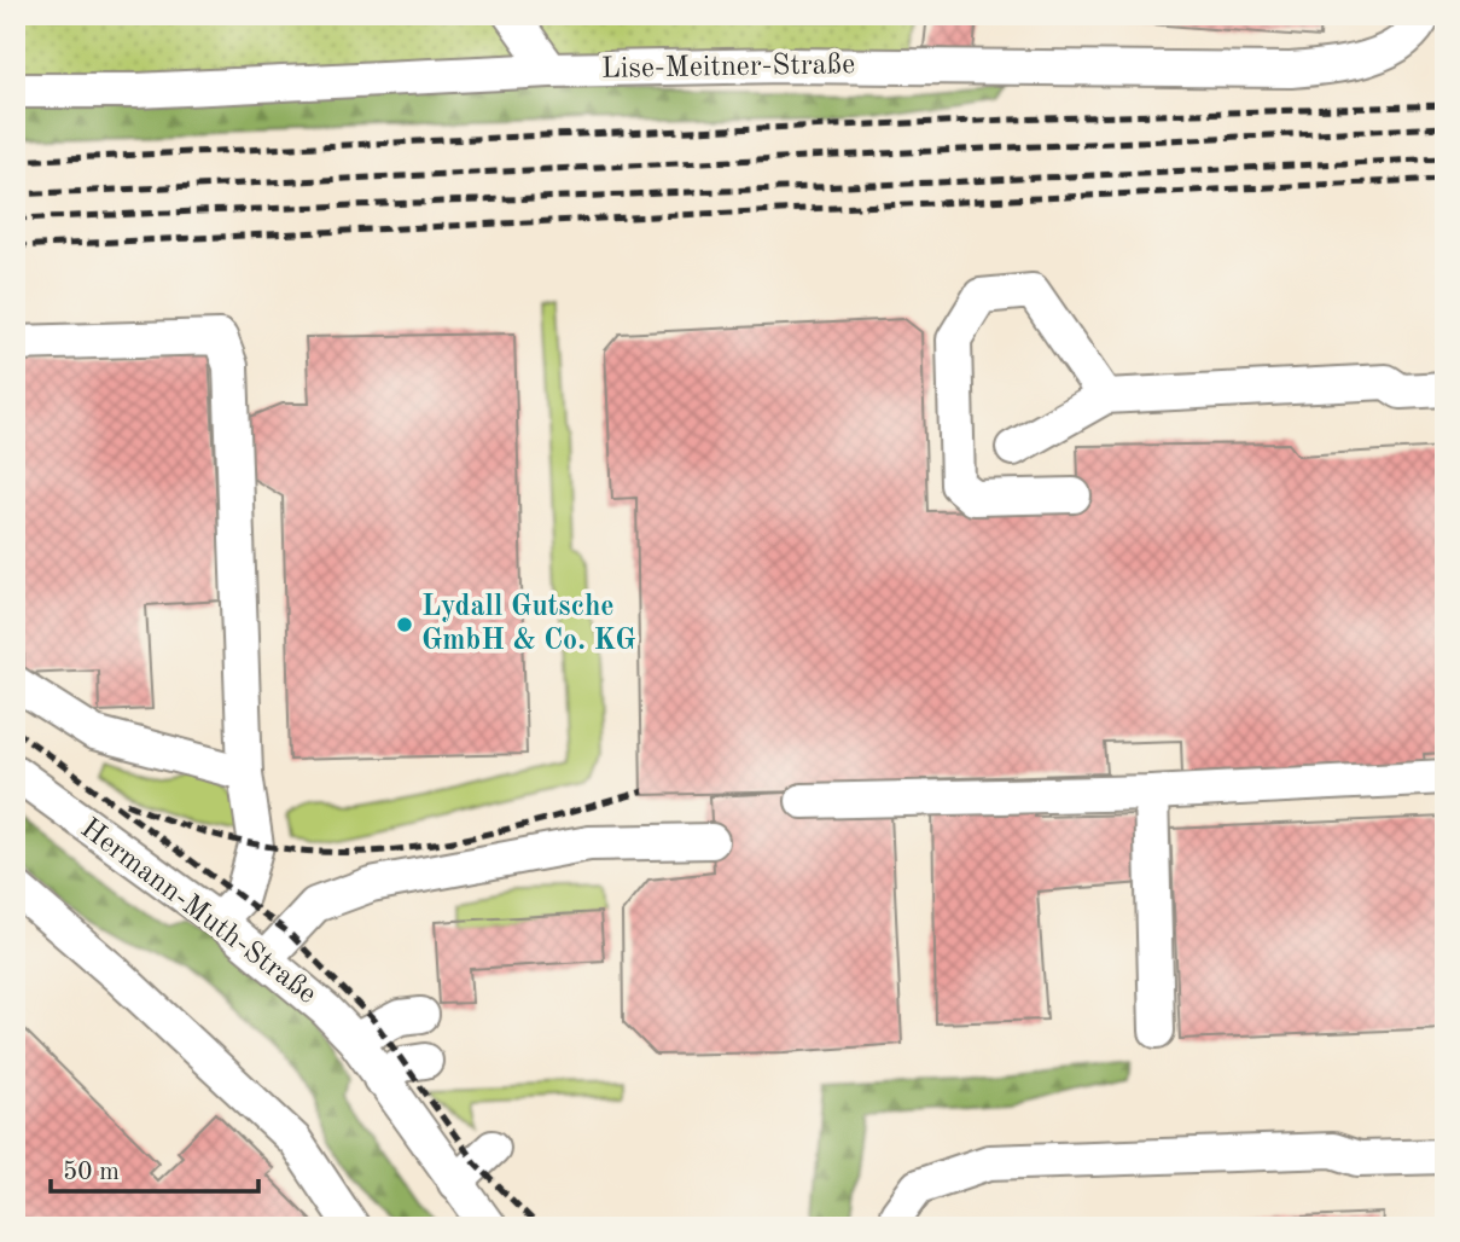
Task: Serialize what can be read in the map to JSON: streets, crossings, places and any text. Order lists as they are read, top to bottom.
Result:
{
  "streets": {
    "street": ["Lise-Meitner-Straße", "Hermann-Muth-Straße"]
  },
  "places": ["Lydall Gutsche GmbH & Co. KG"],
  "scale_bar": "50 m"
}
